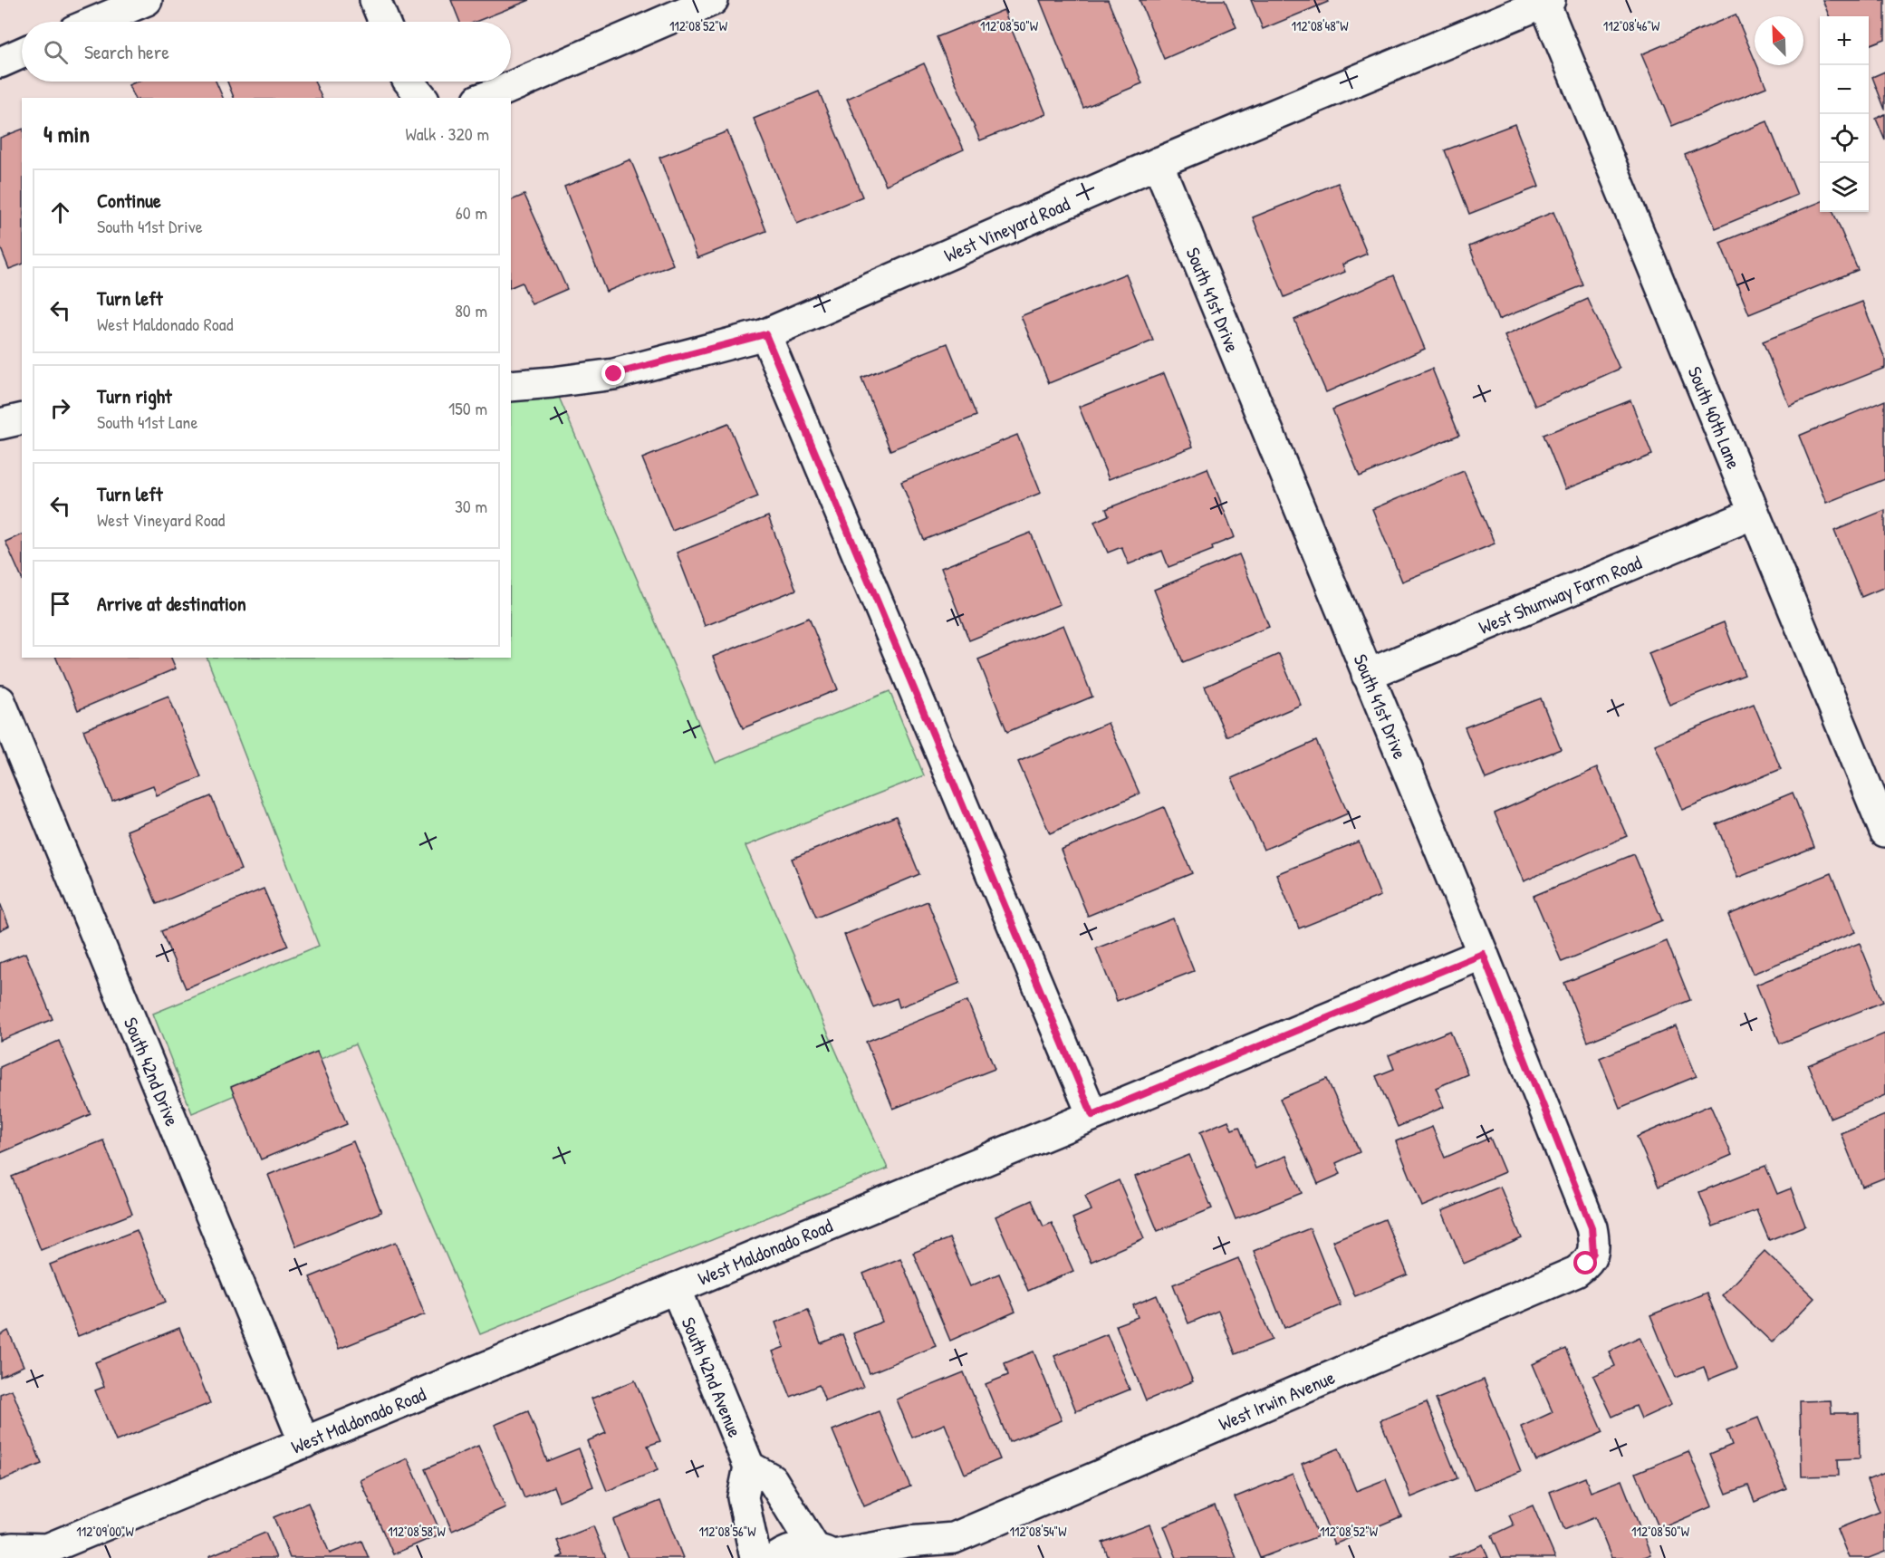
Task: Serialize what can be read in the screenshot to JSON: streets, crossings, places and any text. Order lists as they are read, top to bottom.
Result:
{
  "streets": {
    "street": [
      "West Vineyard Road",
      "South 41st Drive",
      "South 40th Lane",
      "West Shumway Farm Road",
      "South 42nd Drive",
      "West Maldonado Road",
      "South 42nd Avenue",
      "West Irwin Avenue"
    ]
  },
  "crossings": [
    ["West Vineyard Road", "South 41st Drive"],
    ["West Vineyard Road", "South 40th Lane"],
    ["South 41st Drive", "West Shumway Farm Road"],
    ["South 41st Drive", "West Maldonado Road"],
    ["South 41st Drive", "West Irwin Avenue"],
    ["South 40th Lane", "West Shumway Farm Road"],
    ["South 42nd Drive", "West Maldonado Road"],
    ["West Maldonado Road", "South 42nd Avenue"]
  ],
  "north": "top left",
  "page": {
    "map_buttons": ["+", "−"],
    "search": "Search here",
    "heading": ["4 min", "Walk · 320 m"],
    "list": [
      ["Continue", "South 41st Drive", "60 m"],
      ["Turn left", "West Maldonado Road", "80 m"],
      ["Turn right", "South 41st Lane", "150 m"],
      ["Turn left", "West Vineyard Road", "30 m"],
      "Arrive at destination"
    ]
  },
  "coordinates": [
    "112°08'52\"W",
    "112°08'50\"W",
    "112°08'48\"W",
    "112°08'46\"W",
    "112°09'00\"W",
    "112°08'58\"W",
    "112°08'56\"W",
    "112°08'54\"W"
  ]
}
